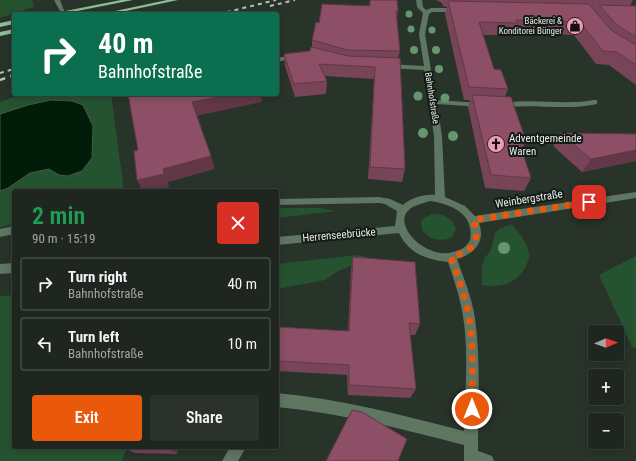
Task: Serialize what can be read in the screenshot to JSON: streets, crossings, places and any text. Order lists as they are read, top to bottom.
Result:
{
  "streets": {
    "street": ["Bahnhofstraße", "Weinbergstraße", "Herrenseebrücke"]
  },
  "crossings": [
    ["Bahnhofstraße", "Weinbergstraße"],
    ["Bahnhofstraße", "Herrenseebrücke"],
    ["Weinbergstraße", "Herrenseebrücke"]
  ],
  "places": {
    "shop": ["Bäckerei & Konditorei Bünger"],
    "church": ["Adventgemeinde Waren"]
  },
  "north": "right",
  "page": {
    "turn": ["40 m", "Bahnhofstraße"],
    "heading": ["2 min", "90 m · 15:19"],
    "list": [
      {
        "name": "Turn right",
        "note": "Bahnhofstraße",
        "value": "40 m"
      },
      {
        "name": "Turn left",
        "note": "Bahnhofstraße",
        "value": "10 m"
      }
    ],
    "map_buttons": ["+", "−"],
    "buttons": ["Exit", "Share"]
  }
}
